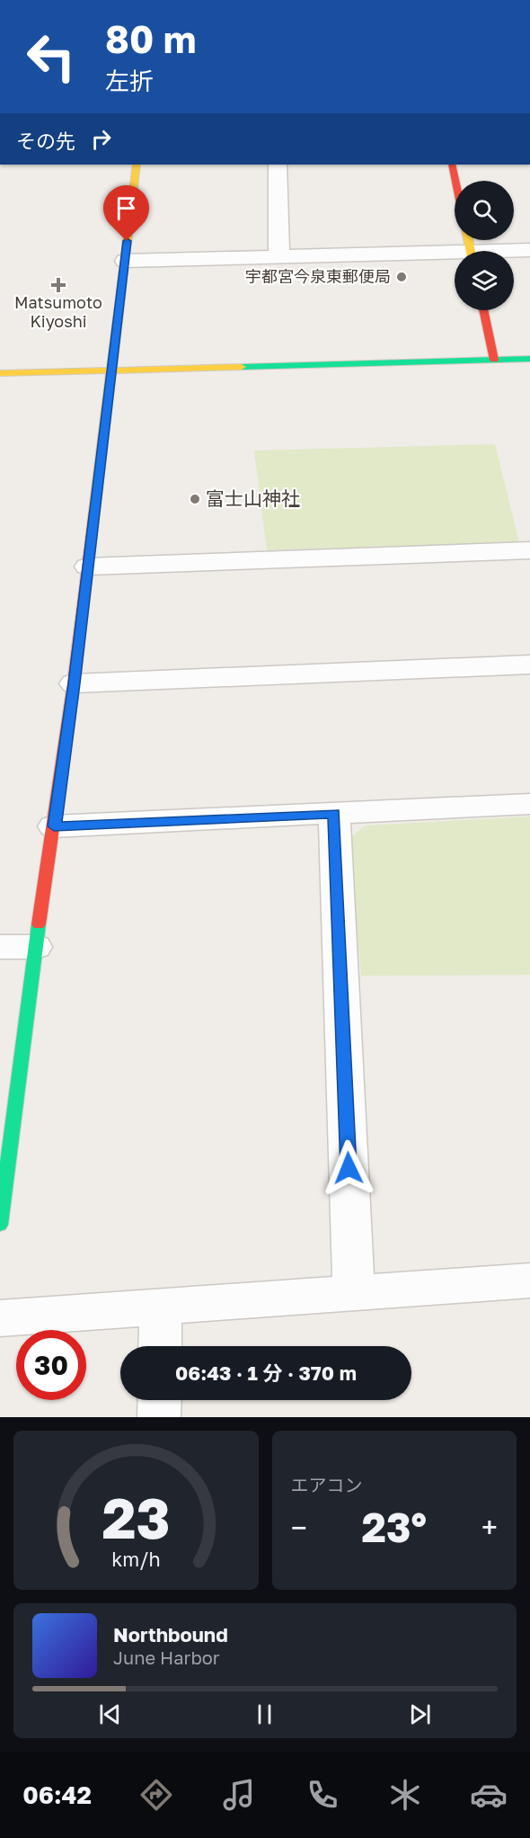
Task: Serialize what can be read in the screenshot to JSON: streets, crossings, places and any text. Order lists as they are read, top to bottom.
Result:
{
  "places": {
    "other": ["宇都宮今泉東郵便局", "富士山神社"],
    "health": ["Matsumoto Kiyoshi"]
  },
  "page": {
    "turn": ["80 m", "左折"],
    "then": "その先",
    "limit": "30",
    "trip": "06:43 · 1 分 · 370 m",
    "tile": "エアコン",
    "heat": ["−", "23°", "+"],
    "song": ["Northbound", "June Harbor"],
    "tabs": "06:42",
    "gauge": ["23", "km/h"]
  }
}
